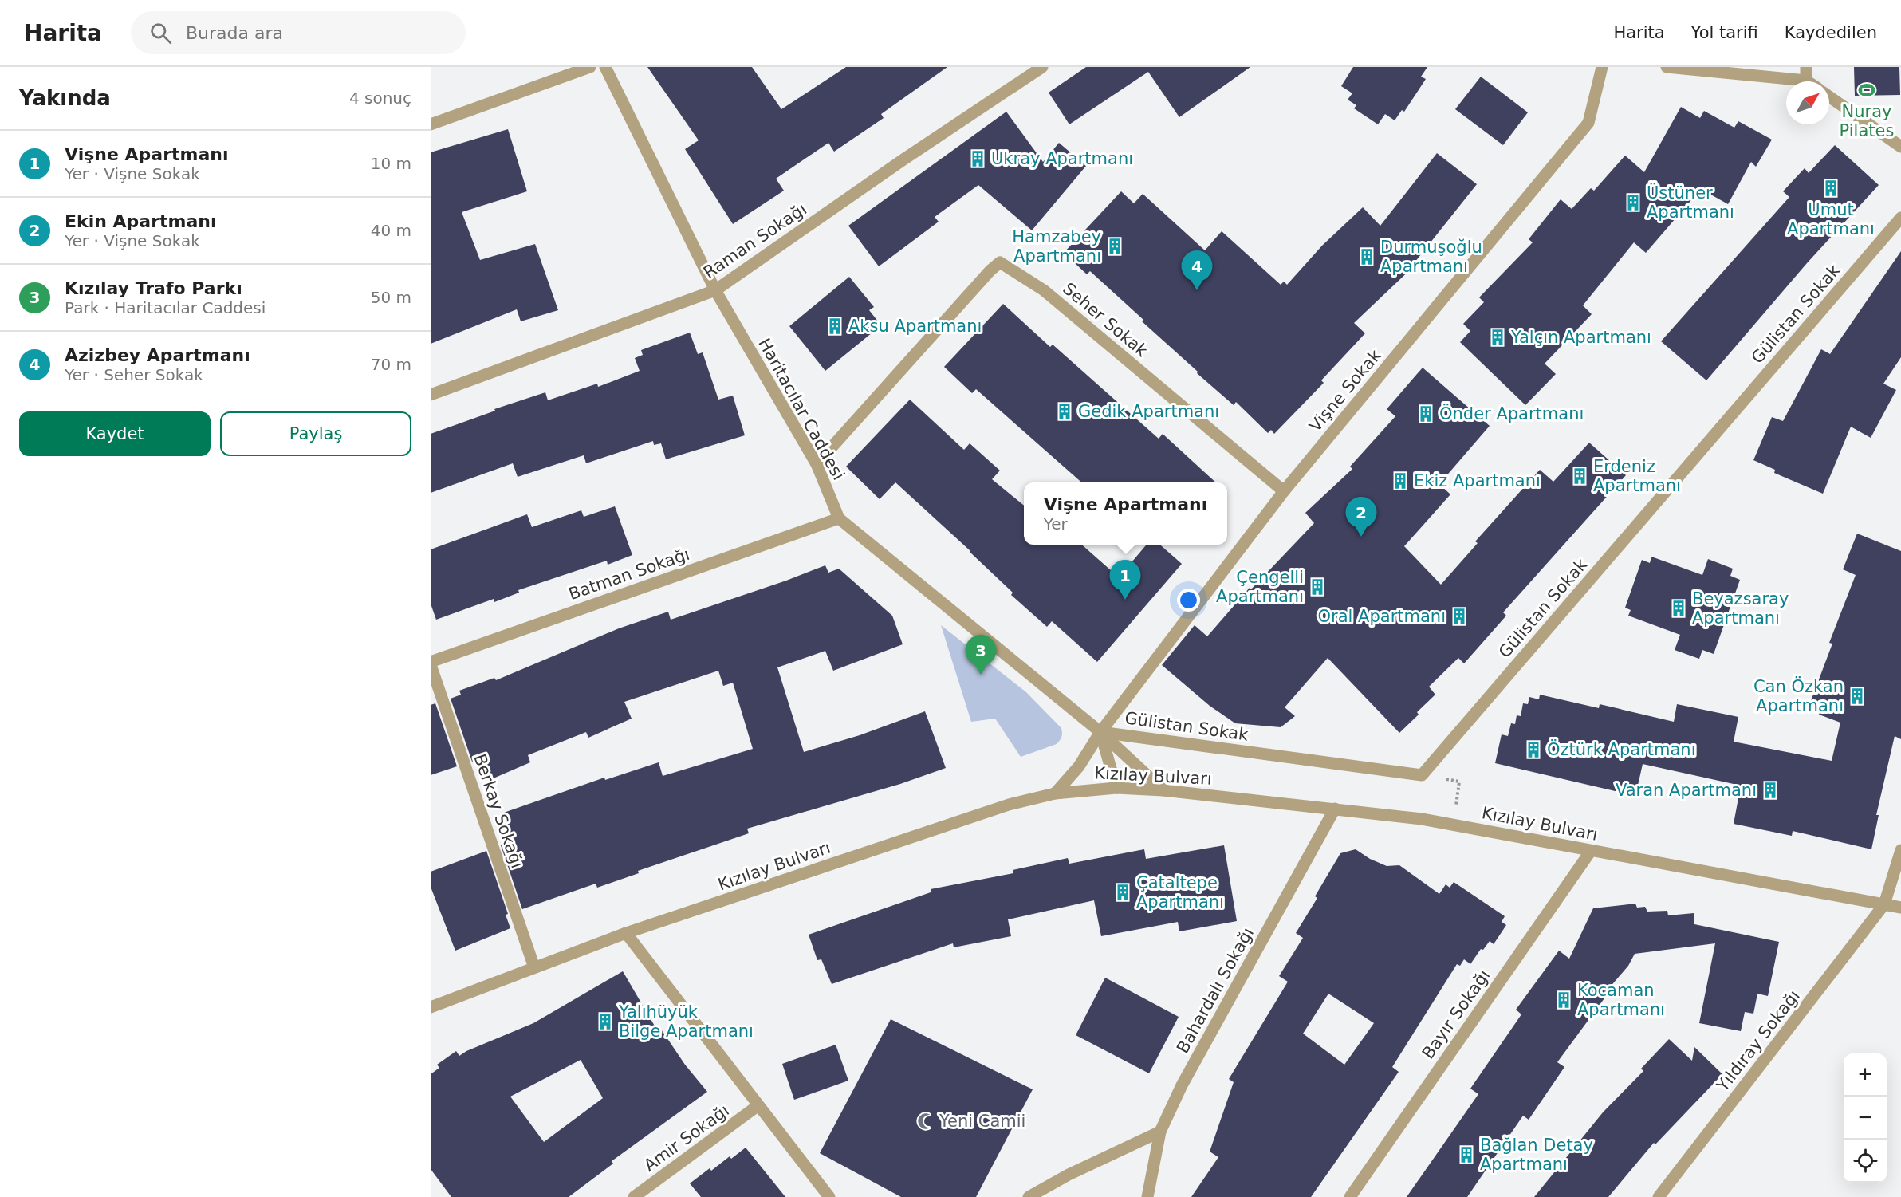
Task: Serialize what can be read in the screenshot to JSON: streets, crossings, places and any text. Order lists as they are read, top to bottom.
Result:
{
  "streets": {
    "street": [
      "Raman Sokağı",
      "Gülistan Sokak",
      "Seher Sokak",
      "Vişne Sokak",
      "Haritacılar Caddesi",
      "Batman Sokağı",
      "Kızılay Bulvarı",
      "Berkay Sokağı",
      "Bahardalı Sokağı",
      "Bayır Sokağı",
      "Yıldıray Sokağı",
      "Amir Sokağı"
    ]
  },
  "crossings": [
    ["Raman Sokağı", "Haritacılar Caddesi"],
    ["Gülistan Sokak", "Vişne Sokak"],
    ["Gülistan Sokak", "Haritacılar Caddesi"],
    ["Seher Sokak", "Vişne Sokak"],
    ["Seher Sokak", "Haritacılar Caddesi"],
    ["Vişne Sokak", "Haritacılar Caddesi"],
    ["Vişne Sokak", "Kızılay Bulvarı"],
    ["Haritacılar Caddesi", "Batman Sokağı"],
    ["Haritacılar Caddesi", "Kızılay Bulvarı"],
    ["Batman Sokağı", "Berkay Sokağı"],
    ["Kızılay Bulvarı", "Berkay Sokağı"],
    ["Kızılay Bulvarı", "Bahardalı Sokağı"],
    ["Kızılay Bulvarı", "Bayır Sokağı"],
    ["Kızılay Bulvarı", "Yıldıray Sokağı"]
  ],
  "places": {
    "sports": ["Nuray Pilates"],
    "building": [
      "Ukray Apartmanı",
      "Umut Apartmanı",
      "Üstüner Apartmanı",
      "Hamzabey Apartmanı",
      "Durmuşoğlu Apartmanı",
      "Aksu Apartmanı",
      "Yalçın Apartmanı",
      "Gedik Apartmanı",
      "Önder Apartmanı",
      "Erdeniz Apartmanı",
      "Ekiz Apartmanı",
      "Çengelli Apartmanı",
      "Beyazsaray Apartmanı",
      "Oral Apartmanı",
      "Can Özkan Apartmanı",
      "Öztürk Apartmanı",
      "Varan Apartmanı",
      "Çataltepe Apartmanı",
      "Kocaman Apartmanı",
      "Yalıhüyük Bilge Apartmanı",
      "Bağlan Detay Apartmanı"
    ],
    "mosque": ["Yeni Camii"]
  },
  "north": "top right",
  "page": {
    "header": "Harita",
    "search": "Burada ara",
    "nav": ["Harita", "Yol tarifi", "Kaydedilen"],
    "heading": ["Yakında", "4 sonuç"],
    "list": [
      {
        "mark": "1",
        "name": "Vişne Apartmanı",
        "note": "Yer · Vişne Sokak",
        "value": "10 m"
      },
      {
        "mark": "2",
        "name": "Ekin Apartmanı",
        "note": "Yer · Vişne Sokak",
        "value": "40 m"
      },
      {
        "mark": "3",
        "name": "Kızılay Trafo Parkı",
        "note": "Park · Haritacılar Caddesi",
        "value": "50 m"
      },
      {
        "mark": "4",
        "name": "Azizbey Apartmanı",
        "note": "Yer · Seher Sokak",
        "value": "70 m"
      }
    ],
    "pins": [
      "4",
      "2",
      "1",
      "3"
    ],
    "buttons": ["Kaydet", "Paylaş"],
    "popup": ["Vişne Apartmanı", "Yer"],
    "map_buttons": ["+", "−"]
  }
}
